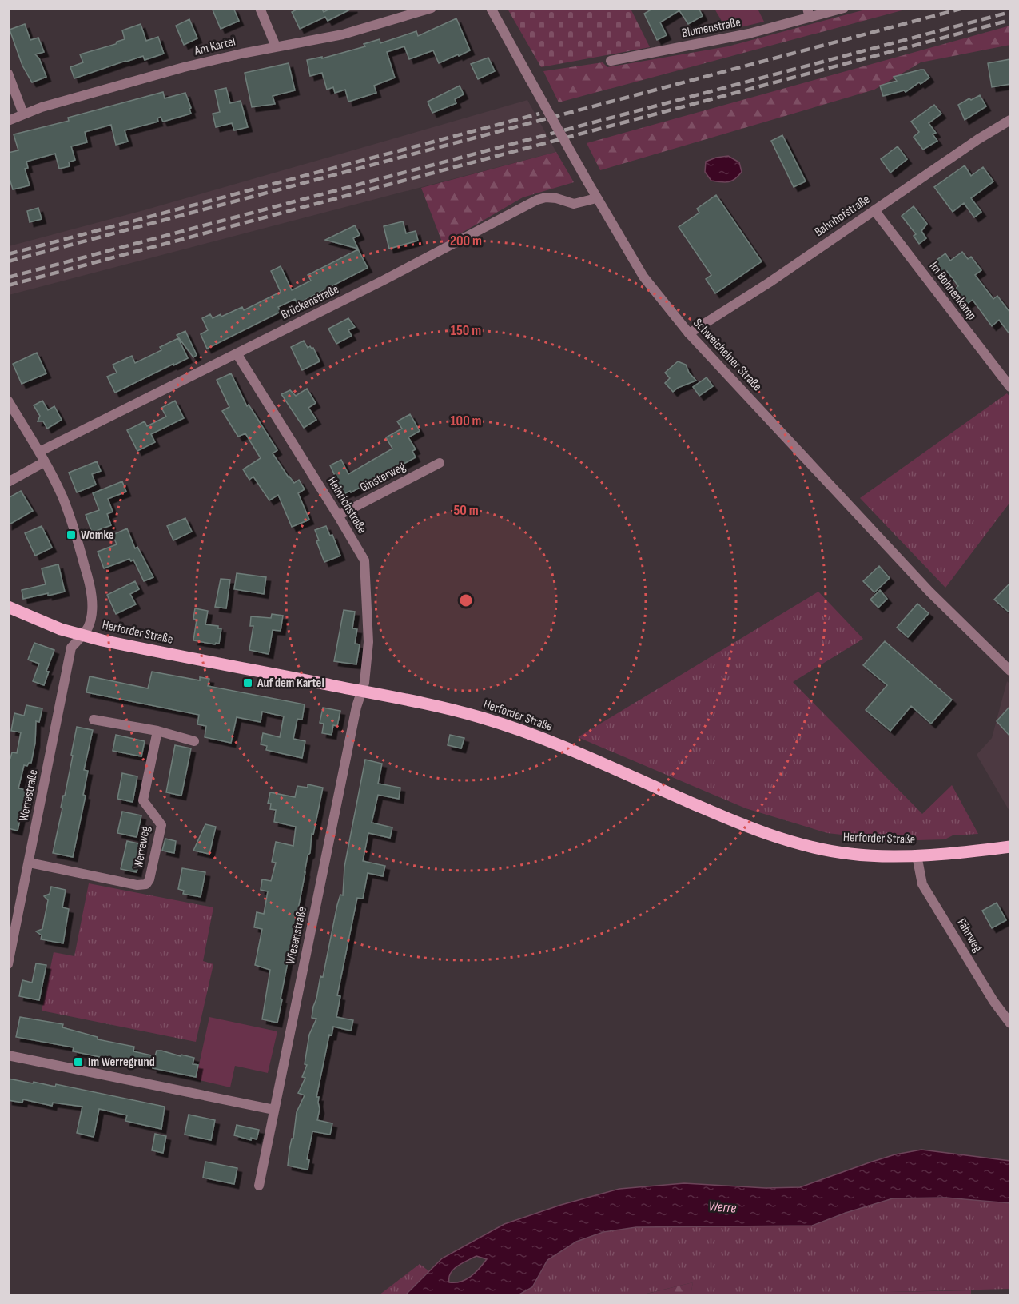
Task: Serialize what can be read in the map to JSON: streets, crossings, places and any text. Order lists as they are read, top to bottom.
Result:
{
  "streets": {
    "main road": ["Herforder Straße"],
    "street": [
      "Blumenstraße",
      "Am Kartel",
      "Bahnhofstraße",
      "Im Bohnenkamp",
      "Brückenstraße",
      "Schweichelner Straße",
      "Ginsterweg",
      "Heinrichstraße",
      "Werrestraße",
      "Werreweg",
      "Wiesenstraße",
      "Fährweg"
    ]
  },
  "crossings": [
    ["Bahnhofstraße", "Im Bohnenkamp"],
    ["Bahnhofstraße", "Schweichelner Straße"],
    ["Brückenstraße", "Schweichelner Straße"],
    ["Brückenstraße", "Heinrichstraße"],
    ["Ginsterweg", "Heinrichstraße"],
    ["Heinrichstraße", "Herforder Straße"],
    ["Heinrichstraße", "Wiesenstraße"],
    ["Herforder Straße", "Werrestraße"],
    ["Herforder Straße", "Wiesenstraße"],
    ["Herforder Straße", "Fährweg"],
    ["Werrestraße", "Werreweg"]
  ],
  "water": ["Werre"],
  "places": {
    "transit": ["Womke", "Auf dem Kartel", "Im Werregrund"]
  },
  "rings": [
    "200 m",
    "150 m",
    "100 m",
    "50 m"
  ]
}
